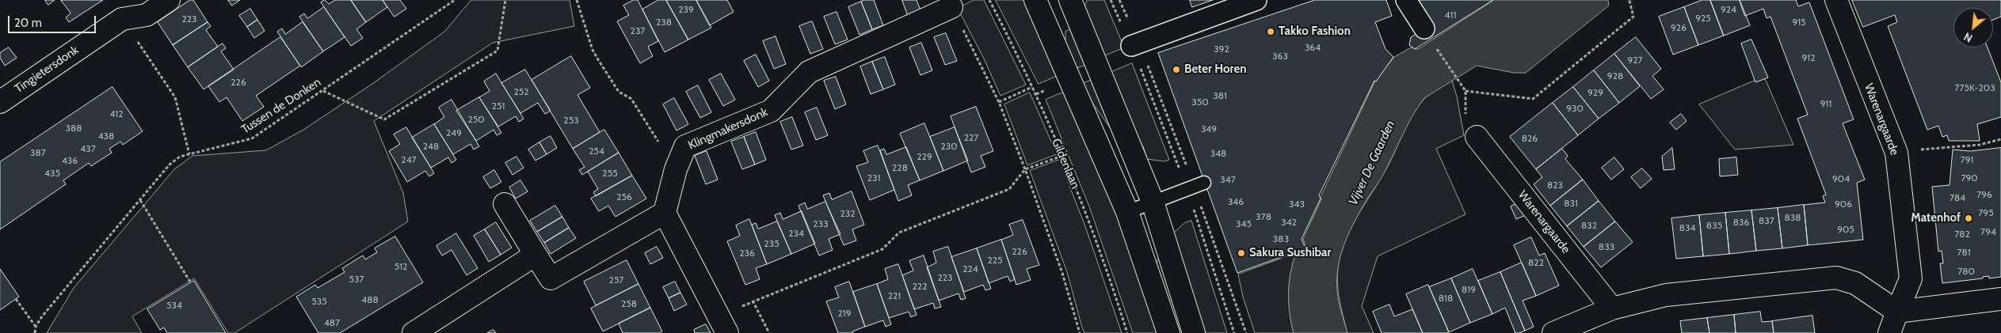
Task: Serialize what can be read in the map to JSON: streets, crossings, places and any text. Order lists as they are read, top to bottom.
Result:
{
  "streets": {
    "street": ["Tingietersdonk", "Warenargaarde", "Klingmakersdonk"],
    "path": ["Tussen de Donken", "Gildenlaan"]
  },
  "water": ["Vijver De Gaarden"],
  "places": [
    "Takko Fashion",
    "Beter Horen",
    "Matenhof",
    "Sakura Sushibar"
  ],
  "house_numbers": [
    "239",
    "924",
    "411",
    "925",
    "223",
    "238",
    "915",
    "926",
    "237",
    "364",
    "392",
    "363",
    "912",
    "927",
    "928",
    "226",
    "775K-203",
    "252",
    "929",
    "381",
    "350",
    "911",
    "251",
    "930",
    "412",
    "250",
    "253",
    "388",
    "349",
    "249",
    "438",
    "227",
    "826",
    "248",
    "230",
    "437",
    "254",
    "387",
    "348",
    "229",
    "247",
    "791",
    "436",
    "228",
    "435",
    "255",
    "231",
    "790",
    "904",
    "347",
    "823",
    "796",
    "256",
    "784",
    "346",
    "831",
    "343",
    "906",
    "795",
    "232",
    "378",
    "838",
    "837",
    "342",
    "836",
    "233",
    "345",
    "832",
    "835",
    "834",
    "905",
    "794",
    "234",
    "782",
    "383",
    "235",
    "833",
    "226",
    "781",
    "236",
    "225",
    "822",
    "512",
    "224",
    "780",
    "223",
    "537",
    "257",
    "222",
    "819",
    "221",
    "818",
    "488",
    "535",
    "258",
    "534",
    "219",
    "487"
  ],
  "scale_bar": "20 m",
  "north": "bottom left"
}
